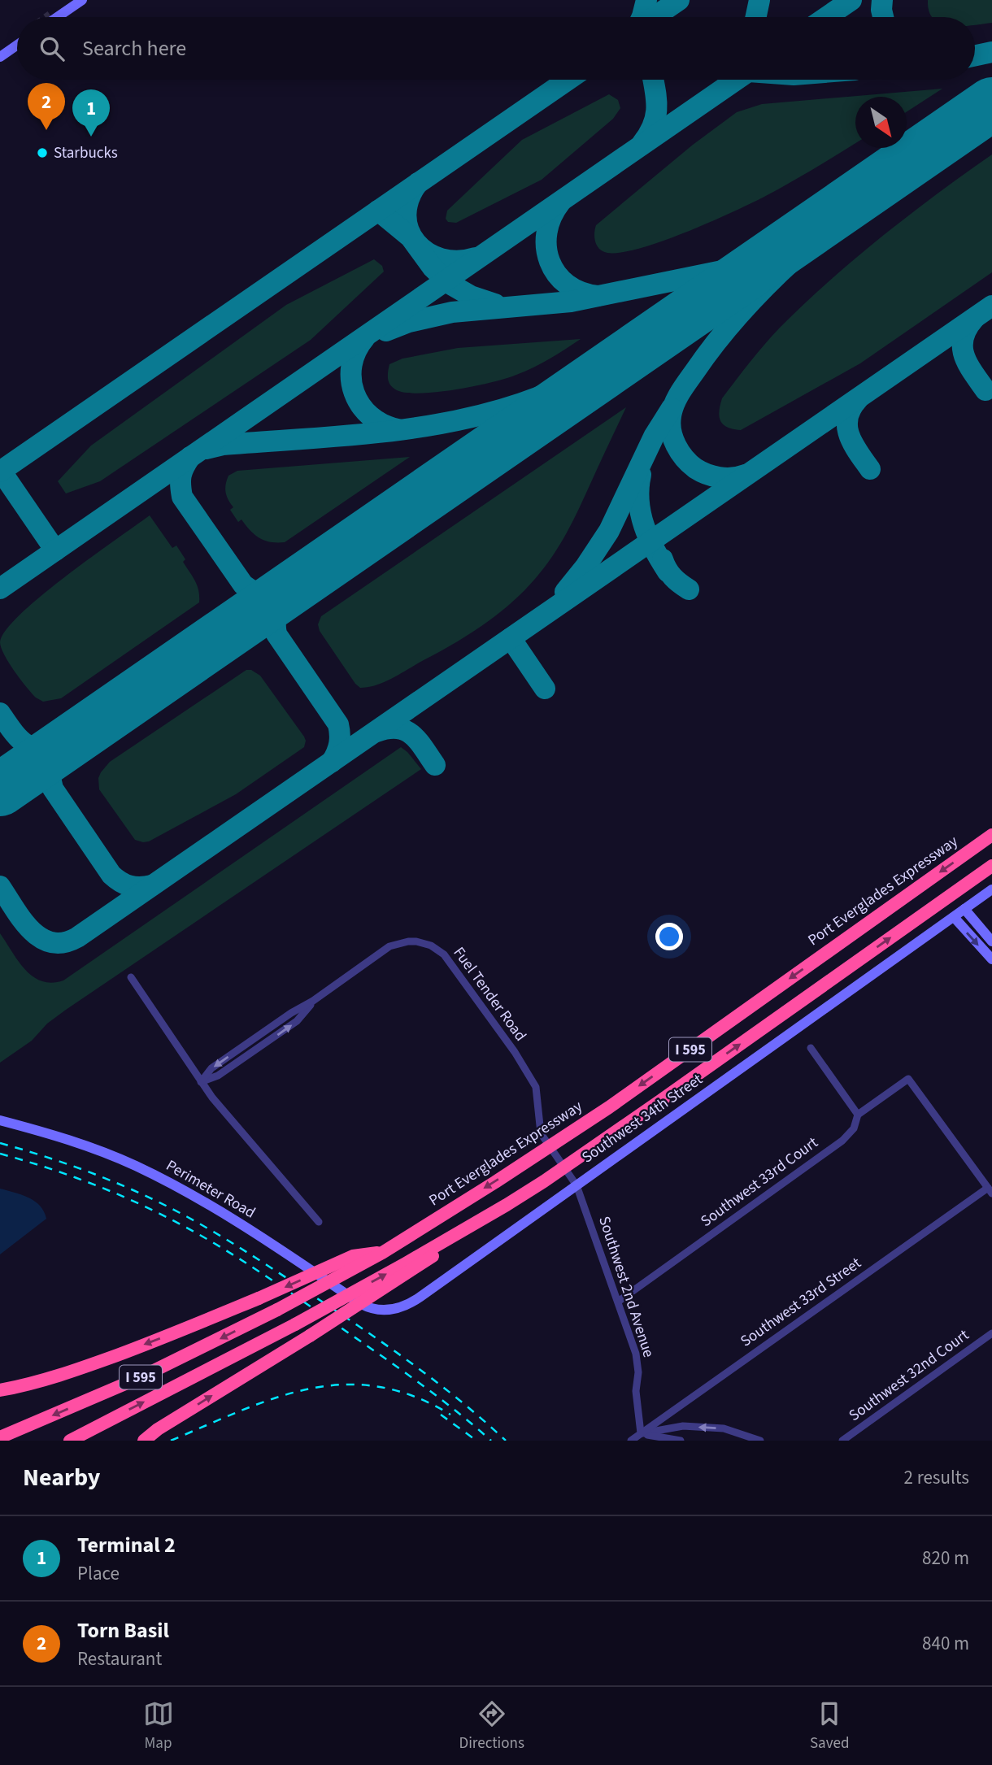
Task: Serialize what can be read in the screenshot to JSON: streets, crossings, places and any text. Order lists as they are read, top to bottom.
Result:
{
  "streets": {
    "highway": ["Port Everglades Expressway", "I 595"],
    "street": [
      "Fuel Tender Road",
      "Southwest 34th Street",
      "Southwest 33rd Court",
      "Perimeter Road",
      "Southwest 2nd Avenue",
      "Southwest 33rd Street",
      "Southwest 32nd Court"
    ]
  },
  "crossings": [
    ["Fuel Tender Road", "Southwest 34th Street"],
    ["Fuel Tender Road", "Southwest 2nd Avenue"],
    ["Southwest 34th Street", "Perimeter Road"],
    ["Southwest 34th Street", "Southwest 2nd Avenue"],
    ["Southwest 33rd Court", "Southwest 2nd Avenue"],
    ["Southwest 33rd Court", "Southwest 33rd Street"],
    ["Southwest 2nd Avenue", "Southwest 33rd Street"]
  ],
  "places": ["Starbucks"],
  "north": "bottom right",
  "page": {
    "search": "Search here",
    "pins": ["2", "1"],
    "heading": ["Nearby", "2 results"],
    "list": [
      {
        "mark": "1",
        "name": "Terminal 2",
        "note": "Place",
        "value": "820 m"
      },
      {
        "mark": "2",
        "name": "Torn Basil",
        "note": "Restaurant",
        "value": "840 m"
      }
    ],
    "nav": ["Map", "Directions", "Saved"]
  }
}
